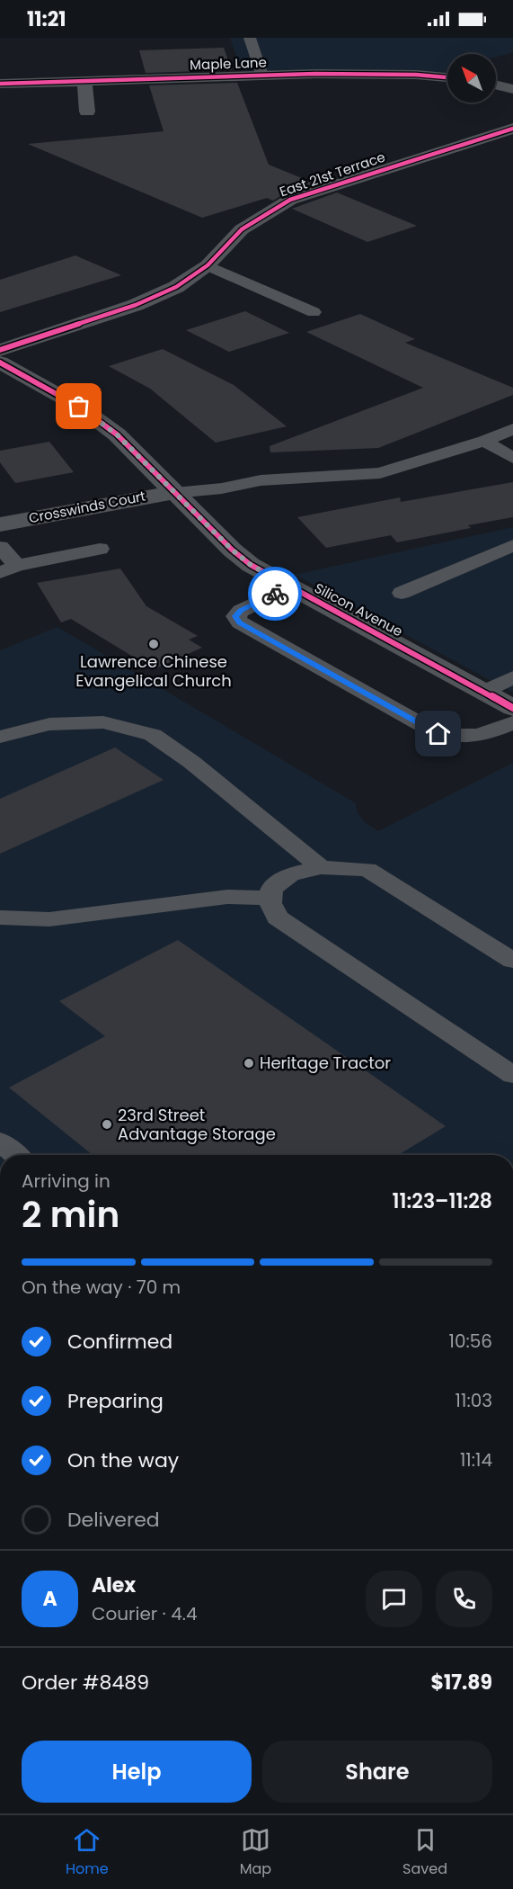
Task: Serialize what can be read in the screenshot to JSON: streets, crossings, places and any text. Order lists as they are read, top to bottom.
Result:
{
  "streets": {
    "street": [
      "Maple Lane",
      "East 21st Terrace",
      "Crosswinds Court",
      "Silicon Avenue"
    ]
  },
  "crossings": [
    ["Crosswinds Court", "Silicon Avenue"]
  ],
  "places": ["Lawrence Chinese Evangelical Church", "Heritage Tractor", "23rd Street Advantage Storage"],
  "north": "top left",
  "page": {
    "status": "11:21",
    "heading": ["2 min", "Arriving in", "11:23–11:28"],
    "panel": [
      "Alex",
      "Courier · 4.4",
      "Order #8489",
      "$17.89"
    ],
    "bar": "On the way · 70 m",
    "list": [
      ["Confirmed", "10:56"],
      ["Preparing", "11:03"],
      ["On the way", "11:14"],
      "Delivered"
    ],
    "round": "A",
    "buttons": ["Help", "Share"],
    "tabs": ["Home", "Map", "Saved"]
  }
}
